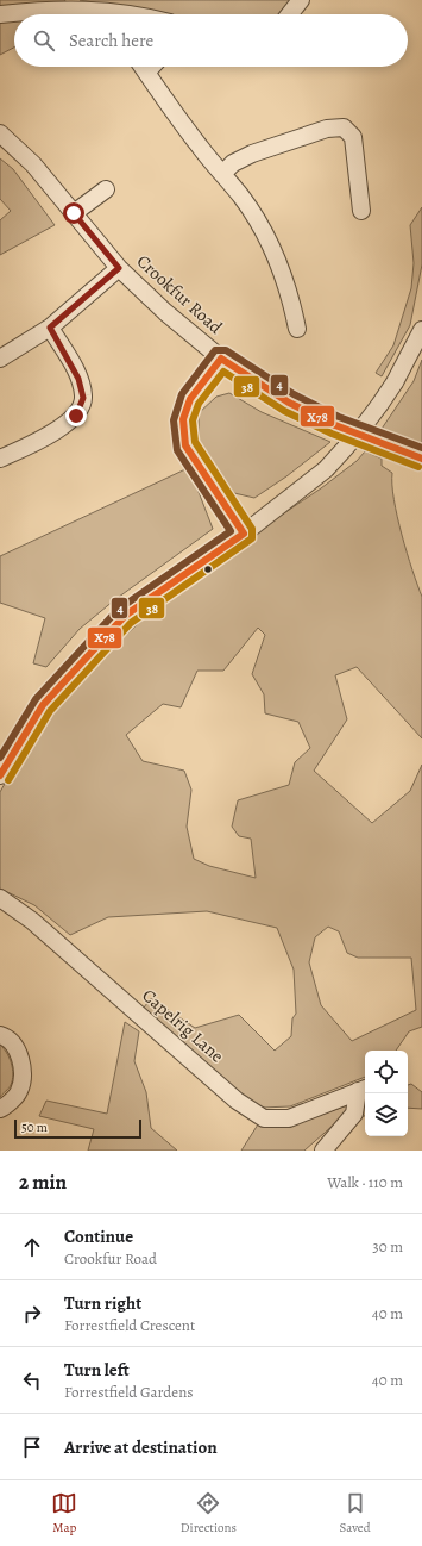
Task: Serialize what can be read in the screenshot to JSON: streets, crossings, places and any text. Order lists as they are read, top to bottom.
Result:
{
  "streets": {
    "street": ["Crookfur Road", "Capelrig Lane"]
  },
  "lines": ["transit line 4", "transit line X78", "transit line 38"],
  "scale_bar": "50 m",
  "page": {
    "search": "Search here",
    "scale": "50 m",
    "heading": ["2 min", "Walk · 110 m"],
    "list": [
      ["Continue", "Crookfur Road", "30 m"],
      ["Turn right", "Forrestfield Crescent", "40 m"],
      ["Turn left", "Forrestfield Gardens", "40 m"],
      "Arrive at destination"
    ],
    "nav": ["Map", "Directions", "Saved"]
  }
}
